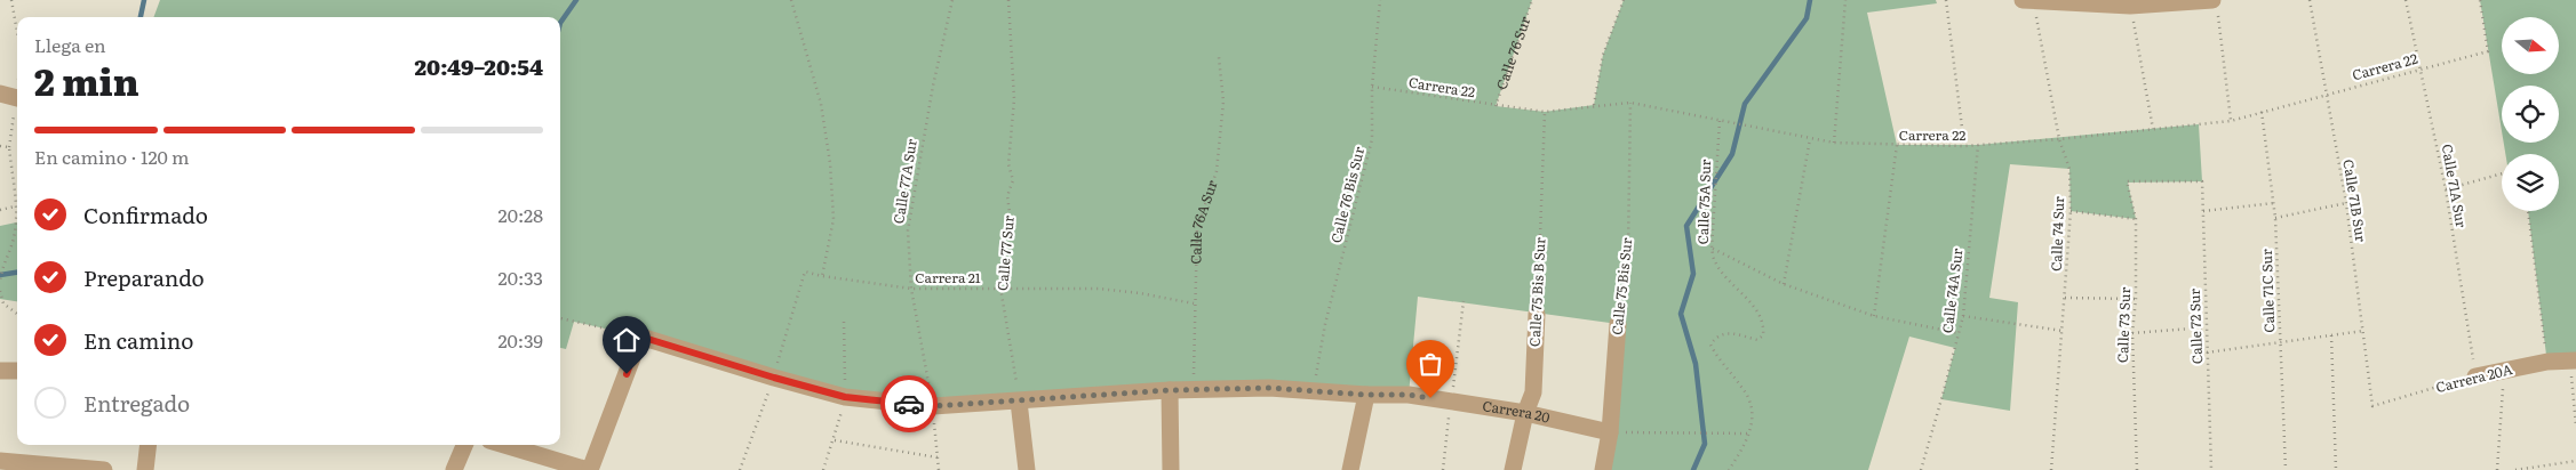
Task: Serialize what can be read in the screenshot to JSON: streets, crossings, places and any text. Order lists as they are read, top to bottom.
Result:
{
  "streets": {
    "street": [
      "Calle 75 Bis Sur",
      "Calle 75 Bis B Sur",
      "Carrera 20A",
      "Carrera 20"
    ],
    "path": [
      "Calle 76 Sur",
      "Carrera 22",
      "Calle 77A Sur",
      "Calle 71A Sur",
      "Calle 76 Bis Sur",
      "Calle 71B Sur",
      "Calle 75A Sur",
      "Calle 76A Sur",
      "Calle 74 Sur",
      "Calle 77 Sur",
      "Carrera 21",
      "Calle 74A Sur",
      "Calle 71C Sur",
      "Calle 73 Sur",
      "Calle 72 Sur"
    ]
  },
  "crossings": [
    ["Calle 76 Sur", "Carrera 22"],
    ["Carrera 22", "Calle 71A Sur"],
    ["Carrera 22", "Calle 76 Bis Sur"],
    ["Carrera 22", "Calle 71B Sur"],
    ["Carrera 22", "Calle 75A Sur"],
    ["Carrera 22", "Calle 74 Sur"],
    ["Carrera 22", "Calle 75 Bis Sur"],
    ["Carrera 22", "Calle 74A Sur"],
    ["Carrera 22", "Calle 71C Sur"],
    ["Carrera 22", "Calle 75 Bis B Sur"],
    ["Calle 77A Sur", "Carrera 21"],
    ["Calle 77A Sur", "Carrera 20"],
    ["Calle 71A Sur", "Carrera 20A"],
    ["Calle 76 Bis Sur", "Carrera 20"],
    ["Calle 71B Sur", "Carrera 20A"],
    ["Calle 76A Sur", "Carrera 21"],
    ["Calle 76A Sur", "Carrera 20"],
    ["Calle 77 Sur", "Carrera 21"],
    ["Calle 77 Sur", "Carrera 20"],
    ["Calle 75 Bis Sur", "Carrera 20"],
    ["Calle 75 Bis B Sur", "Carrera 20"],
    ["Calle 73 Sur", "Calle 72 Sur"]
  ],
  "north": "right",
  "page": {
    "heading": ["2 min", "Llega en", "20:49–20:54"],
    "bar": "En camino · 120 m",
    "list": [
      ["Confirmado", "20:28"],
      ["Preparando", "20:33"],
      ["En camino", "20:39"],
      "Entregado"
    ]
  }
}
